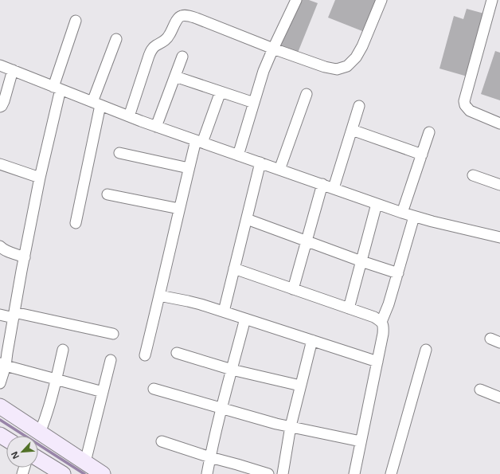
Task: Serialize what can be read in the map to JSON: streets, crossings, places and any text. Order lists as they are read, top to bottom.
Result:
{
  "north": "bottom left"
}
